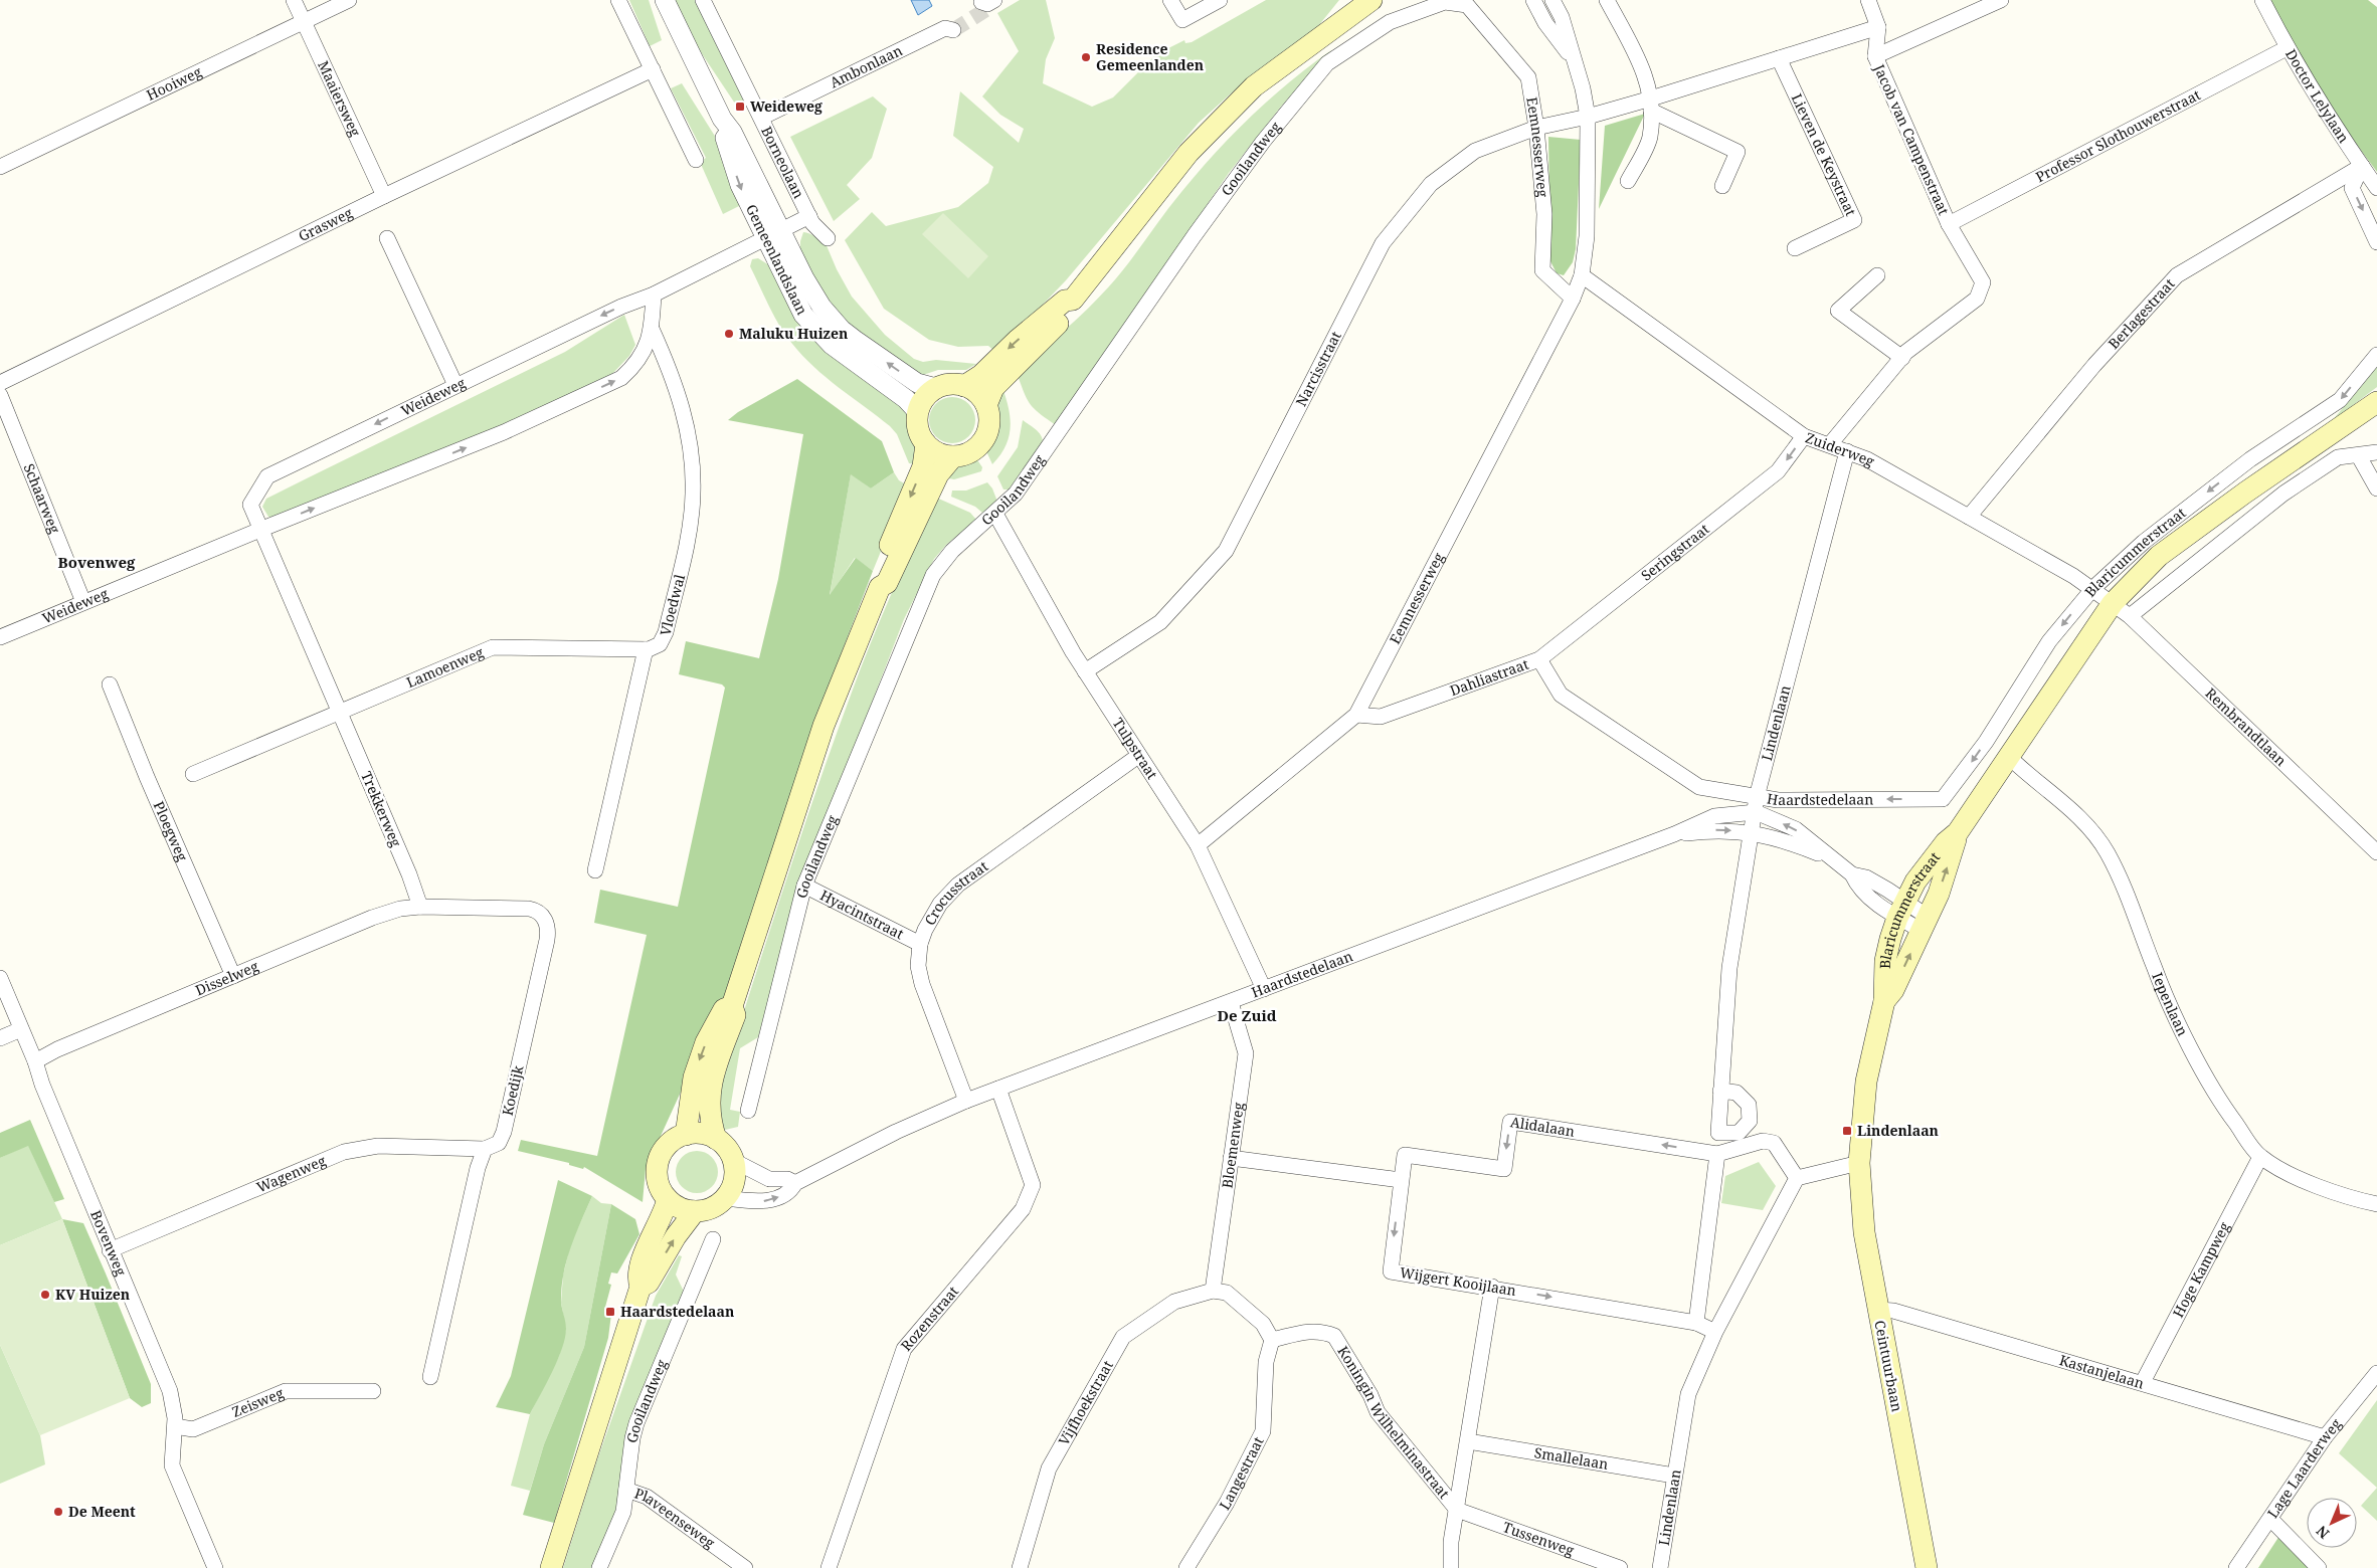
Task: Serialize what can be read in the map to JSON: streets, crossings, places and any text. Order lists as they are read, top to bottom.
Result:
{
  "streets": {
    "main road": ["Blaricummerstraat", "Ceintuurbaan"],
    "street": [
      "Ambonlaan",
      "Hooiweg",
      "Doctor Lelylaan",
      "Maaiersweg",
      "Professor Slothouwerstraat",
      "Jacob van Campenstraat",
      "Eemnesserweg",
      "Lieven de Keystraat",
      "Gooilandweg",
      "Borneolaan",
      "Grasweg",
      "Gemeenlandslaan",
      "Berlagestraat",
      "Narcisstraat",
      "Weideweg",
      "Zuiderweg",
      "Schaarweg",
      "Seringstraat",
      "Vloedwal",
      "Lamoenweg",
      "Dahliastraat",
      "Lindenlaan",
      "Rembrandtlaan",
      "Tulpstraat",
      "Haardstedelaan",
      "Trekkerweg",
      "Ploegweg",
      "Crocusstraat",
      "Hyacintstraat",
      "Disselweg",
      "Iepenlaan",
      "Koedijk",
      "Alidalaan",
      "Bloemenweg",
      "Wagenweg",
      "Bovenweg",
      "Hoge Kampweg",
      "Wijgert Kooijlaan",
      "Rozenstraat",
      "Kastanjelaan",
      "Zeisweg",
      "Vijfhoekstraat",
      "Koningin Wilhelminastraat",
      "Smallelaan",
      "Lage Laarderweg",
      "Langestraat",
      "Plaveenseweg",
      "Tussenweg"
    ]
  },
  "crossings": [
    ["Ambonlaan", "Borneolaan"],
    ["Hooiweg", "Maaiersweg"],
    ["Doctor Lelylaan", "Professor Slothouwerstraat"],
    ["Doctor Lelylaan", "Berlagestraat"],
    ["Maaiersweg", "Grasweg"],
    ["Professor Slothouwerstraat", "Jacob van Campenstraat"],
    ["Eemnesserweg", "Gooilandweg"],
    ["Eemnesserweg", "Narcisstraat"],
    ["Eemnesserweg", "Zuiderweg"],
    ["Eemnesserweg", "Dahliastraat"],
    ["Eemnesserweg", "Tulpstraat"],
    ["Gooilandweg", "Tulpstraat"],
    ["Gooilandweg", "Hyacintstraat"],
    ["Gooilandweg", "Plaveenseweg"],
    ["Gemeenlandslaan", "Weideweg"],
    ["Berlagestraat", "Zuiderweg"],
    ["Narcisstraat", "Tulpstraat"],
    ["Weideweg", "Schaarweg"],
    ["Weideweg", "Vloedwal"],
    ["Weideweg", "Trekkerweg"],
    ["Zuiderweg", "Seringstraat"],
    ["Zuiderweg", "Blaricummerstraat"],
    ["Zuiderweg", "Lindenlaan"],
    ["Zuiderweg", "Rembrandtlaan"],
    ["Seringstraat", "Dahliastraat"],
    ["Blaricummerstraat", "Rembrandtlaan"],
    ["Blaricummerstraat", "Haardstedelaan"],
    ["Blaricummerstraat", "Iepenlaan"],
    ["Blaricummerstraat", "Ceintuurbaan"],
    ["Vloedwal", "Lamoenweg"],
    ["Lamoenweg", "Trekkerweg"],
    ["Dahliastraat", "Haardstedelaan"],
    ["Lindenlaan", "Haardstedelaan"],
    ["Lindenlaan", "Smallelaan"],
    ["Tulpstraat", "Haardstedelaan"],
    ["Tulpstraat", "Crocusstraat"],
    ["Haardstedelaan", "Crocusstraat"],
    ["Haardstedelaan", "Bloemenweg"],
    ["Haardstedelaan", "Rozenstraat"],
    ["Trekkerweg", "Disselweg"],
    ["Trekkerweg", "Koedijk"],
    ["Ploegweg", "Disselweg"],
    ["Crocusstraat", "Hyacintstraat"],
    ["Disselweg", "Koedijk"],
    ["Disselweg", "Bovenweg"],
    ["Iepenlaan", "Hoge Kampweg"],
    ["Koedijk", "Wagenweg"],
    ["Alidalaan", "Wijgert Kooijlaan"],
    ["Bloemenweg", "Vijfhoekstraat"],
    ["Wagenweg", "Bovenweg"],
    ["Bovenweg", "Zeisweg"],
    ["Hoge Kampweg", "Kastanjelaan"],
    ["Ceintuurbaan", "Kastanjelaan"],
    ["Kastanjelaan", "Lage Laarderweg"],
    ["Koningin Wilhelminastraat", "Langestraat"],
    ["Koningin Wilhelminastraat", "Tussenweg"]
  ],
  "one_way": ["Seringstraat", "Alidalaan", "Wijgert Kooijlaan"],
  "districts": ["Bovenweg", "De Zuid"],
  "places": {
    "other": [
      "Residence Gemeenlanden",
      "Maluku Huizen",
      "KV Huizen",
      "De Meent"
    ],
    "transit": ["Weideweg", "Lindenlaan", "Haardstedelaan"]
  },
  "north": "bottom left"
}
